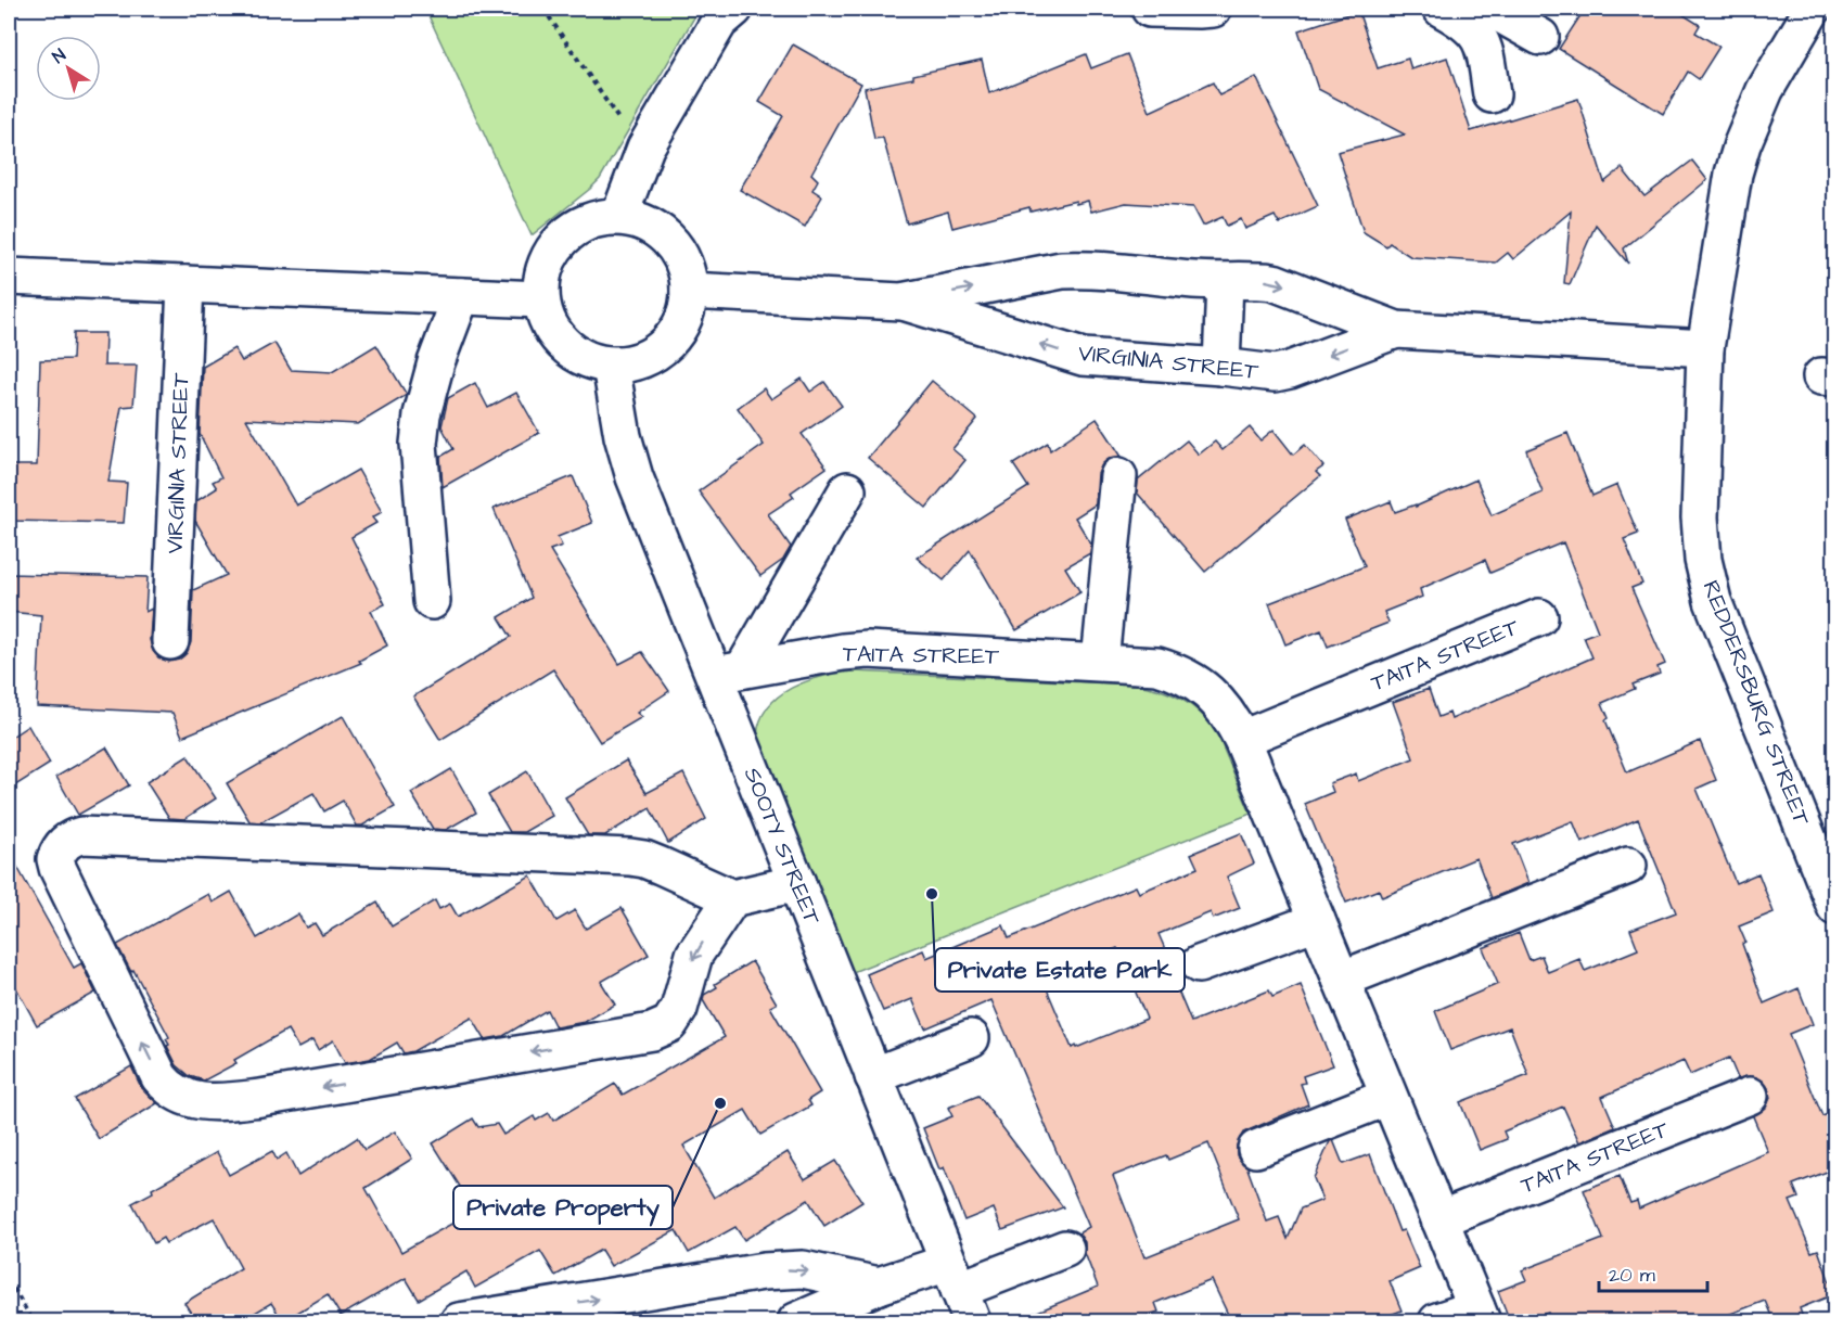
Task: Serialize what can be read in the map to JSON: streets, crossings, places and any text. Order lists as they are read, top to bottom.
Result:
{
  "streets": {
    "street": [
      "VIRGINIA STREET",
      "TAITA STREET",
      "REDDERSBURG STREET",
      "SOOTY STREET"
    ]
  },
  "crossings": [
    ["VIRGINIA STREET", "REDDERSBURG STREET"],
    ["VIRGINIA STREET", "SOOTY STREET"],
    ["TAITA STREET", "SOOTY STREET"]
  ],
  "places": ["Private Estate Park", "Private Property"],
  "scale_bar": "20 m",
  "north": "top left"
}
